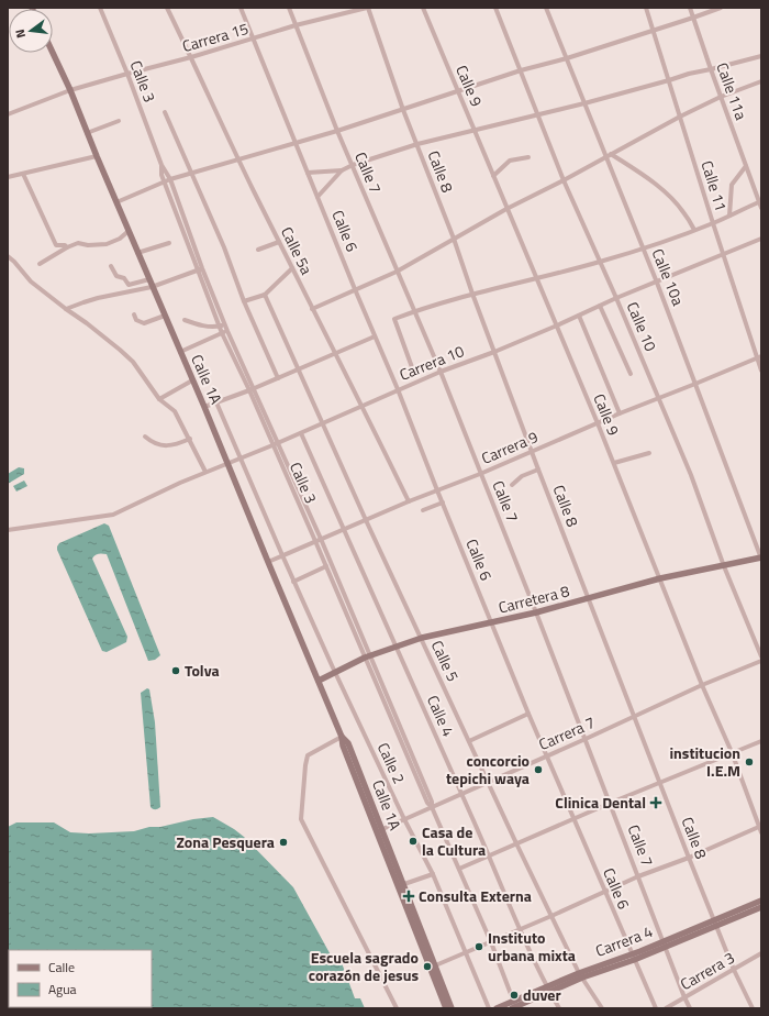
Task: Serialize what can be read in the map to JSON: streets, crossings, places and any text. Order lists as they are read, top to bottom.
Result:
{
  "streets": {
    "street": [
      "Carrera 15",
      "Calle 3",
      "Calle 9",
      "Calle 11a",
      "Calle 8",
      "Calle 7",
      "Calle 11",
      "Calle 6",
      "Calle 5a",
      "Calle 10a",
      "Calle 10",
      "Carrera 10",
      "Calle 1A",
      "Carrera 9",
      "Carretera 8",
      "Calle 5",
      "Calle 4",
      "Carrera 7",
      "Calle 2",
      "Carrera 4",
      "Carrera 3"
    ]
  },
  "crossings": [
    ["Carrera 15", "Calle 3"],
    ["Carrera 15", "Calle 8"],
    ["Carrera 15", "Calle 7"],
    ["Carrera 15", "Calle 6"],
    ["Carrera 15", "Calle 5a"],
    ["Carrera 15", "Calle 1A"],
    ["Calle 3", "Carrera 10"],
    ["Calle 3", "Carrera 9"],
    ["Calle 3", "Carretera 8"],
    ["Calle 3", "Carrera 7"],
    ["Calle 3", "Carrera 4"],
    ["Calle 9", "Carrera 10"],
    ["Calle 9", "Carrera 9"],
    ["Calle 9", "Carretera 8"],
    ["Calle 9", "Carrera 7"],
    ["Calle 8", "Carrera 10"],
    ["Calle 8", "Carrera 9"],
    ["Calle 8", "Carretera 8"],
    ["Calle 8", "Carrera 7"],
    ["Calle 8", "Carrera 4"],
    ["Calle 8", "Carrera 3"],
    ["Calle 7", "Carrera 10"],
    ["Calle 7", "Carrera 9"],
    ["Calle 7", "Carretera 8"],
    ["Calle 7", "Carrera 7"],
    ["Calle 7", "Carrera 4"],
    ["Calle 7", "Carrera 3"],
    ["Calle 11", "Carrera 10"],
    ["Calle 11", "Carrera 9"],
    ["Calle 6", "Carrera 10"],
    ["Calle 6", "Carrera 9"],
    ["Calle 6", "Carretera 8"],
    ["Calle 6", "Carrera 7"],
    ["Calle 6", "Carrera 4"],
    ["Calle 5a", "Carrera 10"],
    ["Calle 5a", "Carrera 9"],
    ["Calle 10a", "Carrera 10"],
    ["Calle 10a", "Carrera 9"],
    ["Calle 10a", "Carretera 8"],
    ["Calle 10", "Carrera 10"],
    ["Calle 10", "Carrera 9"],
    ["Calle 10", "Carretera 8"],
    ["Carrera 10", "Calle 1A"],
    ["Carrera 10", "Calle 5"],
    ["Carrera 10", "Calle 4"],
    ["Carrera 10", "Calle 2"],
    ["Calle 1A", "Carrera 9"],
    ["Calle 1A", "Carretera 8"],
    ["Calle 1A", "Carrera 7"],
    ["Carrera 9", "Calle 5"],
    ["Carrera 9", "Calle 4"],
    ["Carrera 9", "Calle 2"],
    ["Carretera 8", "Calle 5"],
    ["Carretera 8", "Calle 4"],
    ["Carretera 8", "Calle 2"],
    ["Calle 5", "Carrera 7"],
    ["Calle 5", "Carrera 4"],
    ["Calle 4", "Carrera 7"],
    ["Calle 4", "Carrera 4"],
    ["Carrera 7", "Calle 2"]
  ],
  "places": {
    "other": [
      "Tolva",
      "institucion I.E.M",
      "concorcio tepichi waya",
      "Casa de la Cultura",
      "Zona Pesquera",
      "Instituto urbana mixta",
      "Escuela sagrado corazón de jesus",
      "duver"
    ],
    "health": ["Clinica Dental", "Consulta Externa"]
  },
  "legend": ["Calle", "Agua"],
  "north": "left"
}
